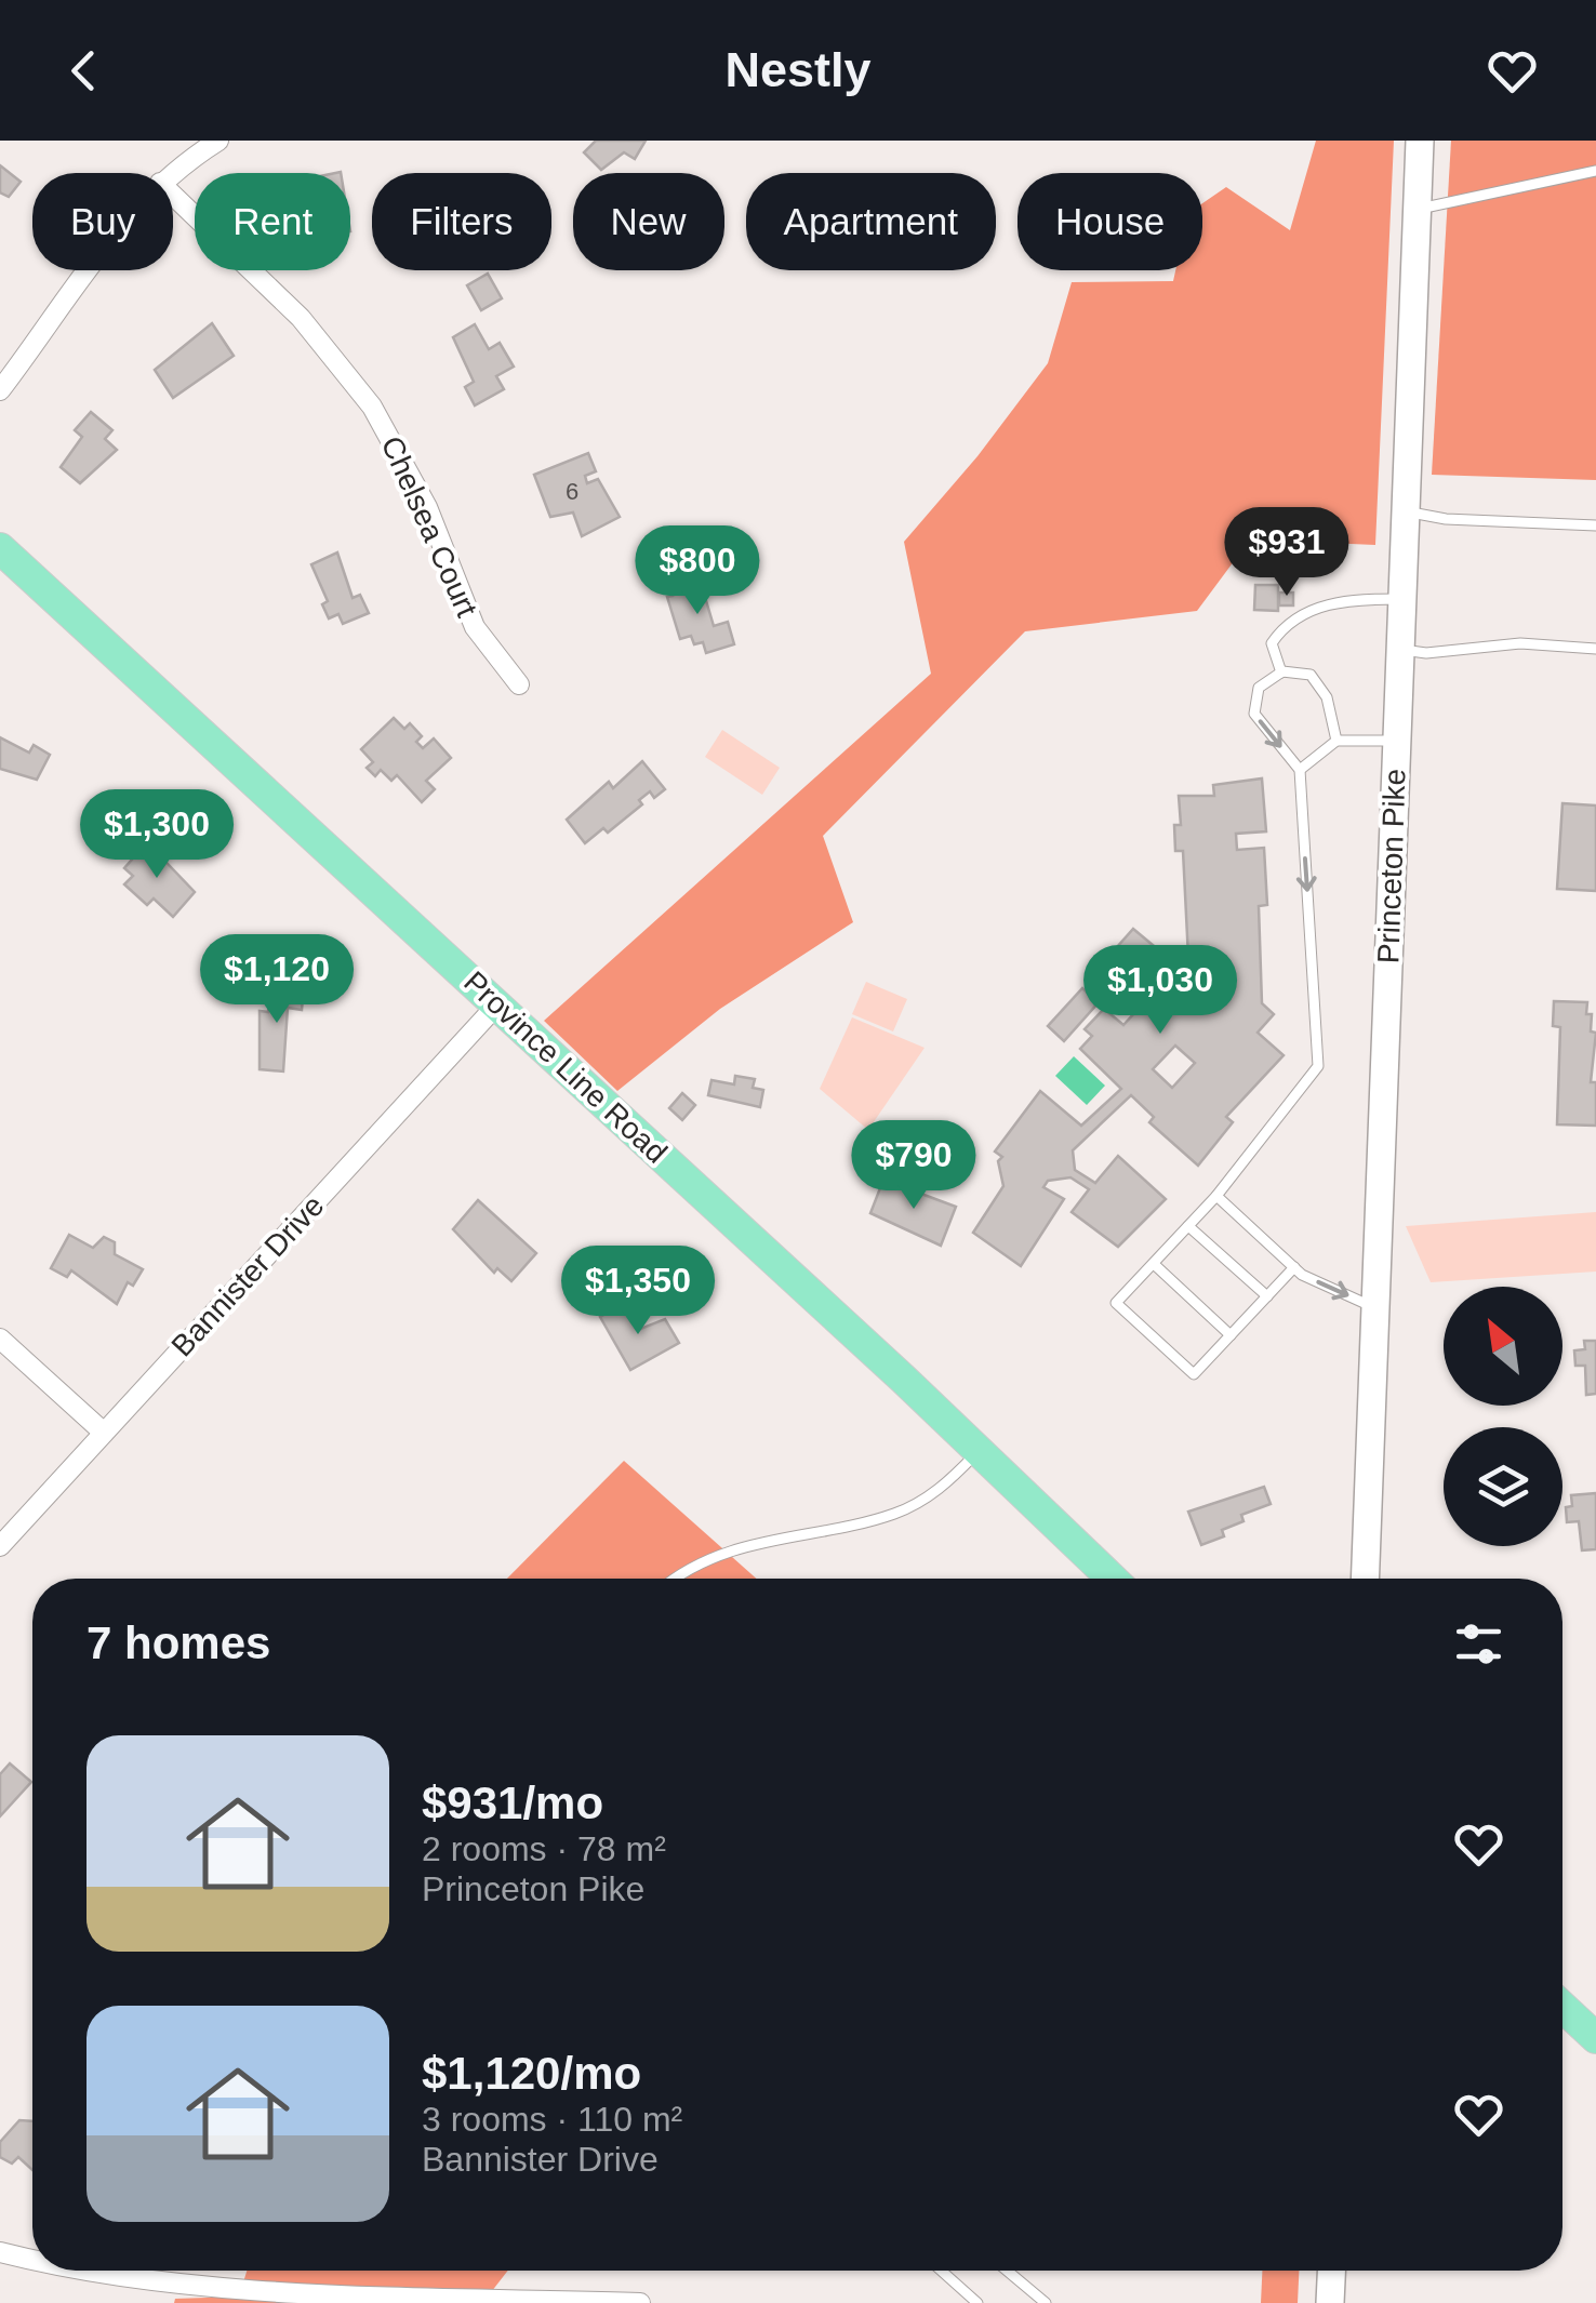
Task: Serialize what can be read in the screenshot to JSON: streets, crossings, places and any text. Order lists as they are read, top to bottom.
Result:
{
  "streets": {
    "main road": ["Princeton Pike", "Province Line Road"],
    "street": ["Chelsea Court", "Bannister Drive"]
  },
  "crossings": [
    ["Province Line Road", "Bannister Drive"]
  ],
  "house_numbers": ["6"],
  "north": "top left",
  "page": {
    "header": "Nestly",
    "chip": [
      "Buy",
      "Rent",
      "Filters",
      "New",
      "Apartment",
      "House"
    ],
    "price": [
      "$931",
      "$800",
      "$1,300",
      "$1,120",
      "$1,030",
      "$790",
      "$1,350"
    ],
    "heading": "7 homes",
    "list": [
      {
        "name": "$931/mo",
        "note": "2 rooms · 78 m² · Princeton Pike"
      },
      {
        "name": "$1,120/mo",
        "note": "3 rooms · 110 m² · Bannister Drive"
      }
    ]
  }
}
